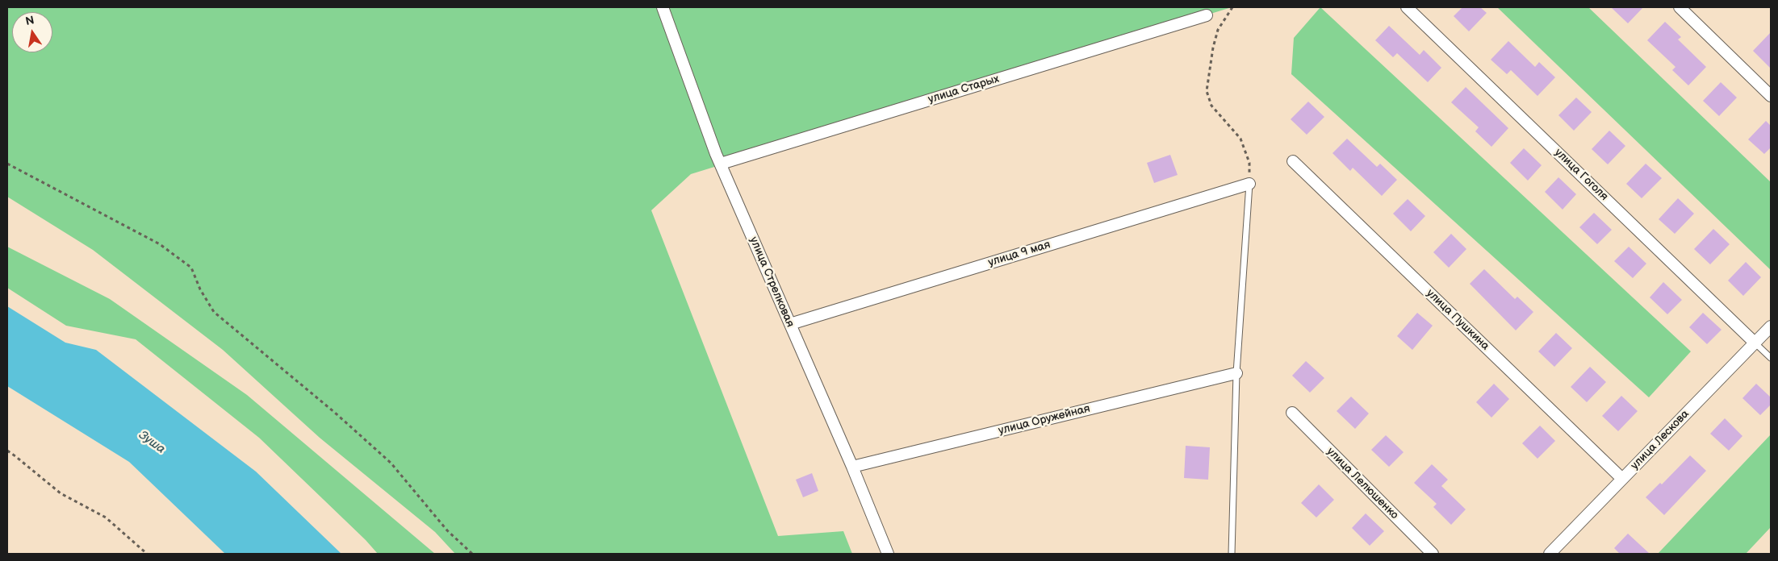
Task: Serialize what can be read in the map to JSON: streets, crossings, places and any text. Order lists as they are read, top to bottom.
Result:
{
  "streets": {
    "street": [
      "улица Старых",
      "улица Гоголя",
      "улица 9 мая",
      "улица Стрелковая",
      "улица Пушкина",
      "улица Оружейная",
      "улица Лескова",
      "улица Лелюшенко"
    ]
  },
  "crossings": [
    ["улица Старых", "улица Стрелковая"],
    ["улица Гоголя", "улица Лескова"],
    ["улица 9 мая", "улица Стрелковая"],
    ["улица Стрелковая", "улица Оружейная"],
    ["улица Пушкина", "улица Лескова"]
  ],
  "water": ["Зуша"],
  "north": "top"
}
